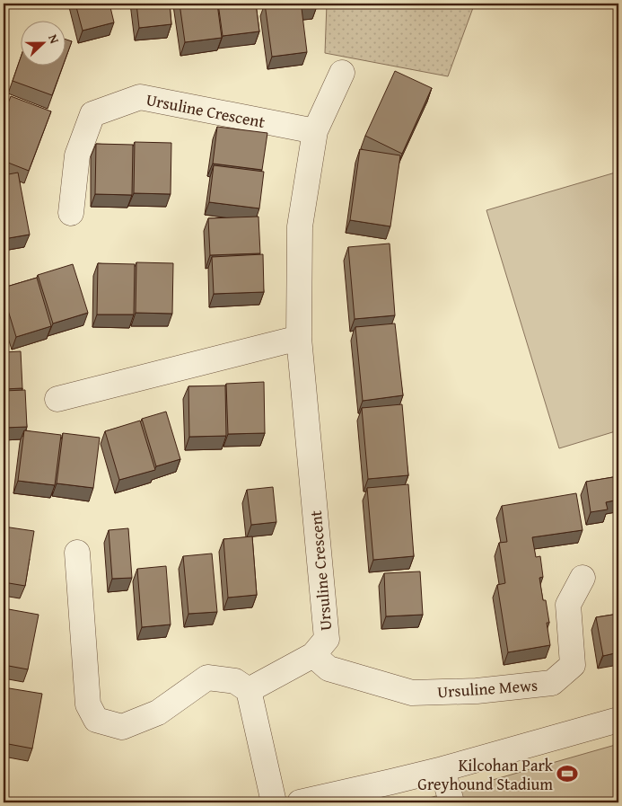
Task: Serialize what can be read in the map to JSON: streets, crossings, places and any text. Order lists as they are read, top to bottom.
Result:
{
  "streets": {
    "street": ["Ursuline Crescent", "Ursuline Mews"]
  },
  "crossings": [
    ["Ursuline Crescent", "Ursuline Mews"]
  ],
  "places": {
    "sports": ["Kilcohan Park Greyhound Stadium"]
  },
  "north": "right"
}
